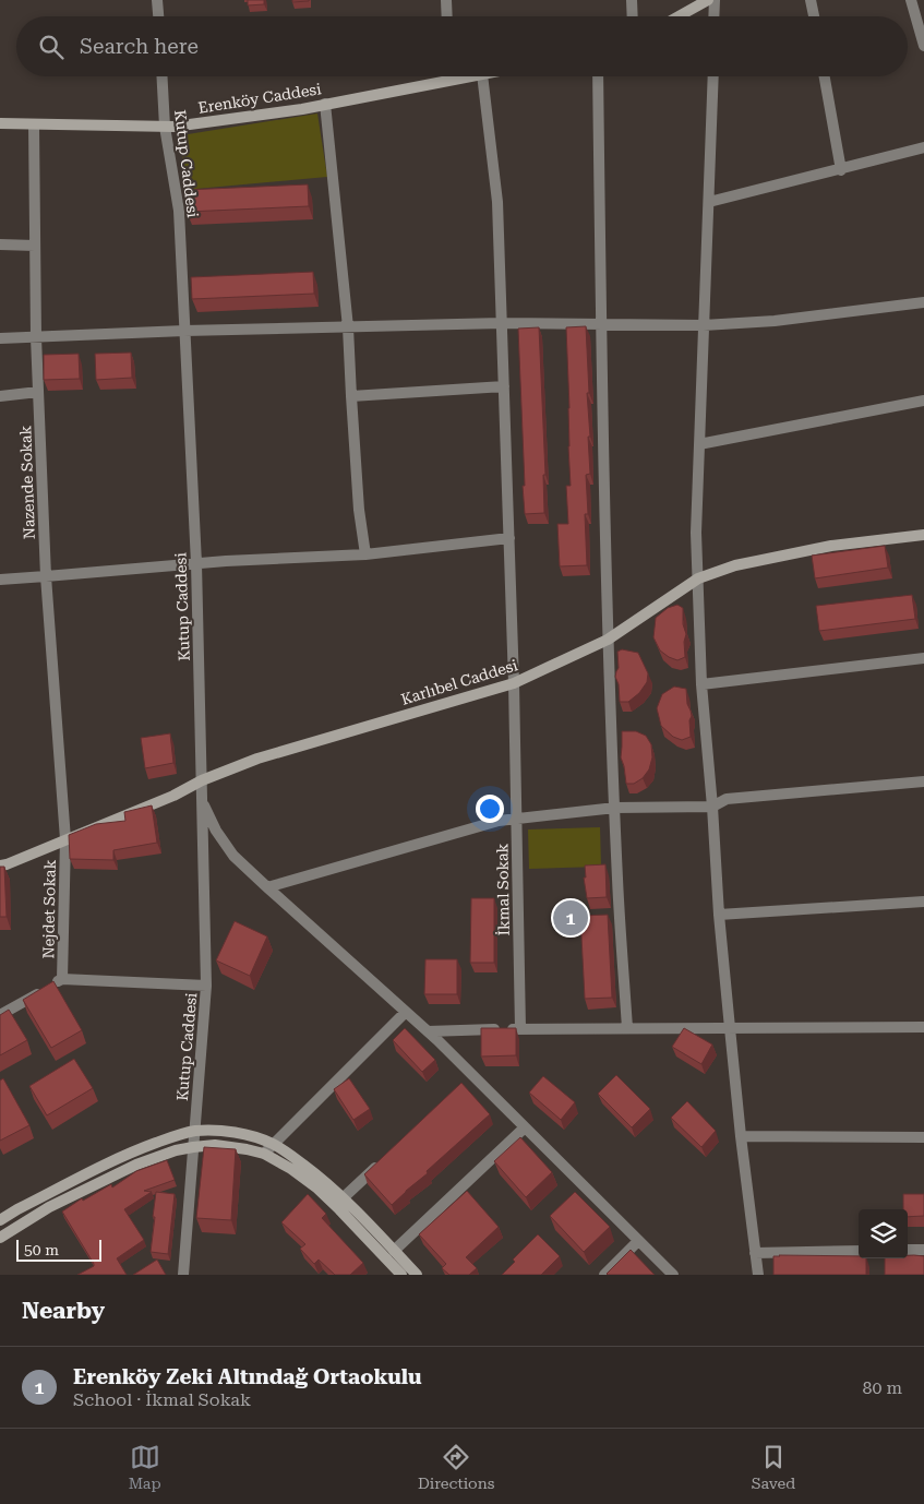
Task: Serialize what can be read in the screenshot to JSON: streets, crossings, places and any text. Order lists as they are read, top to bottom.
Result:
{
  "streets": {
    "street": [
      "Erenköy Caddesi",
      "Kutup Caddesi",
      "Nazende Sokak",
      "Karlıbel Caddesi",
      "İkmal Sokak",
      "Nejdet Sokak"
    ]
  },
  "crossings": [
    ["Erenköy Caddesi", "Kutup Caddesi"],
    ["Erenköy Caddesi", "Nazende Sokak"],
    ["Kutup Caddesi", "Karlıbel Caddesi"],
    ["Nazende Sokak", "Karlıbel Caddesi"],
    ["Nazende Sokak", "Nejdet Sokak"],
    ["Karlıbel Caddesi", "İkmal Sokak"],
    ["Karlıbel Caddesi", "Nejdet Sokak"]
  ],
  "scale_bar": "50 m",
  "page": {
    "search": "Search here",
    "pins": "1",
    "scale": "50 m",
    "heading": "Nearby",
    "list": [
      {
        "mark": "1",
        "name": "Erenköy Zeki Altındağ Ortaokulu",
        "note": "School · İkmal Sokak",
        "value": "80 m"
      }
    ],
    "nav": ["Map", "Directions", "Saved"]
  }
}
